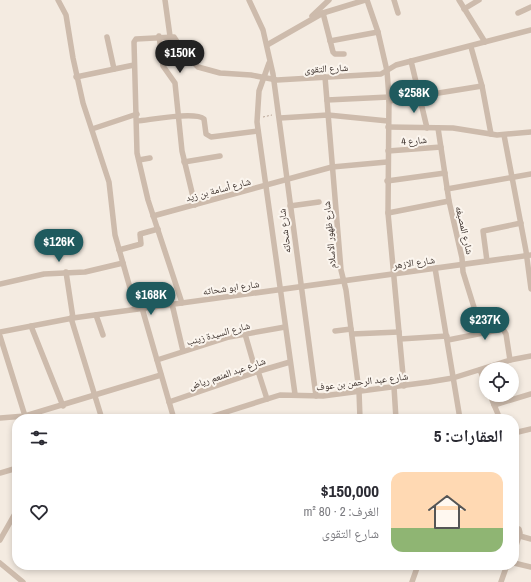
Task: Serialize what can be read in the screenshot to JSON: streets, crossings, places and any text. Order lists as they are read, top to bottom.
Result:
{
  "streets": {
    "street": [
      "شارع التقوى",
      "شارع 4",
      "شارع أسامة بن زيد",
      "شارع المصبغه",
      "شارع شحاته",
      "شارع ظهور الاسلام",
      "شارع الازهر",
      "شارع ابو شحاته",
      "شارع السيدة زينب",
      "شارع عبد المنعم رياض",
      "شارع عبد الرحمن بن عوف"
    ]
  },
  "crossings": [
    ["شارع التقوى", "شارع شحاته"],
    ["شارع التقوى", "شارع ظهور الاسلام"],
    ["شارع 4", "شارع المصبغه"],
    ["شارع أسامة بن زيد", "شارع شحاته"],
    ["شارع أسامة بن زيد", "شارع ظهور الاسلام"],
    ["شارع المصبغه", "شارع الازهر"],
    ["شارع شحاته", "شارع الازهر"],
    ["شارع شحاته", "شارع ابو شحاته"],
    ["شارع شحاته", "شارع السيدة زينب"],
    ["شارع شحاته", "شارع عبد المنعم رياض"],
    ["شارع شحاته", "شارع عبد الرحمن بن عوف"],
    ["شارع ظهور الاسلام", "شارع الازهر"],
    ["شارع ظهور الاسلام", "شارع عبد الرحمن بن عوف"],
    ["شارع الازهر", "شارع ابو شحاته"]
  ],
  "page": {
    "price": [
      "$150K",
      "$258K",
      "$126K",
      "$168K",
      "$237K"
    ],
    "heading": "العقارات: 5",
    "list": [
      {
        "name": "$150,000",
        "note": "الغرف: 2 · 80 m² · شارع التقوى"
      }
    ]
  }
}
